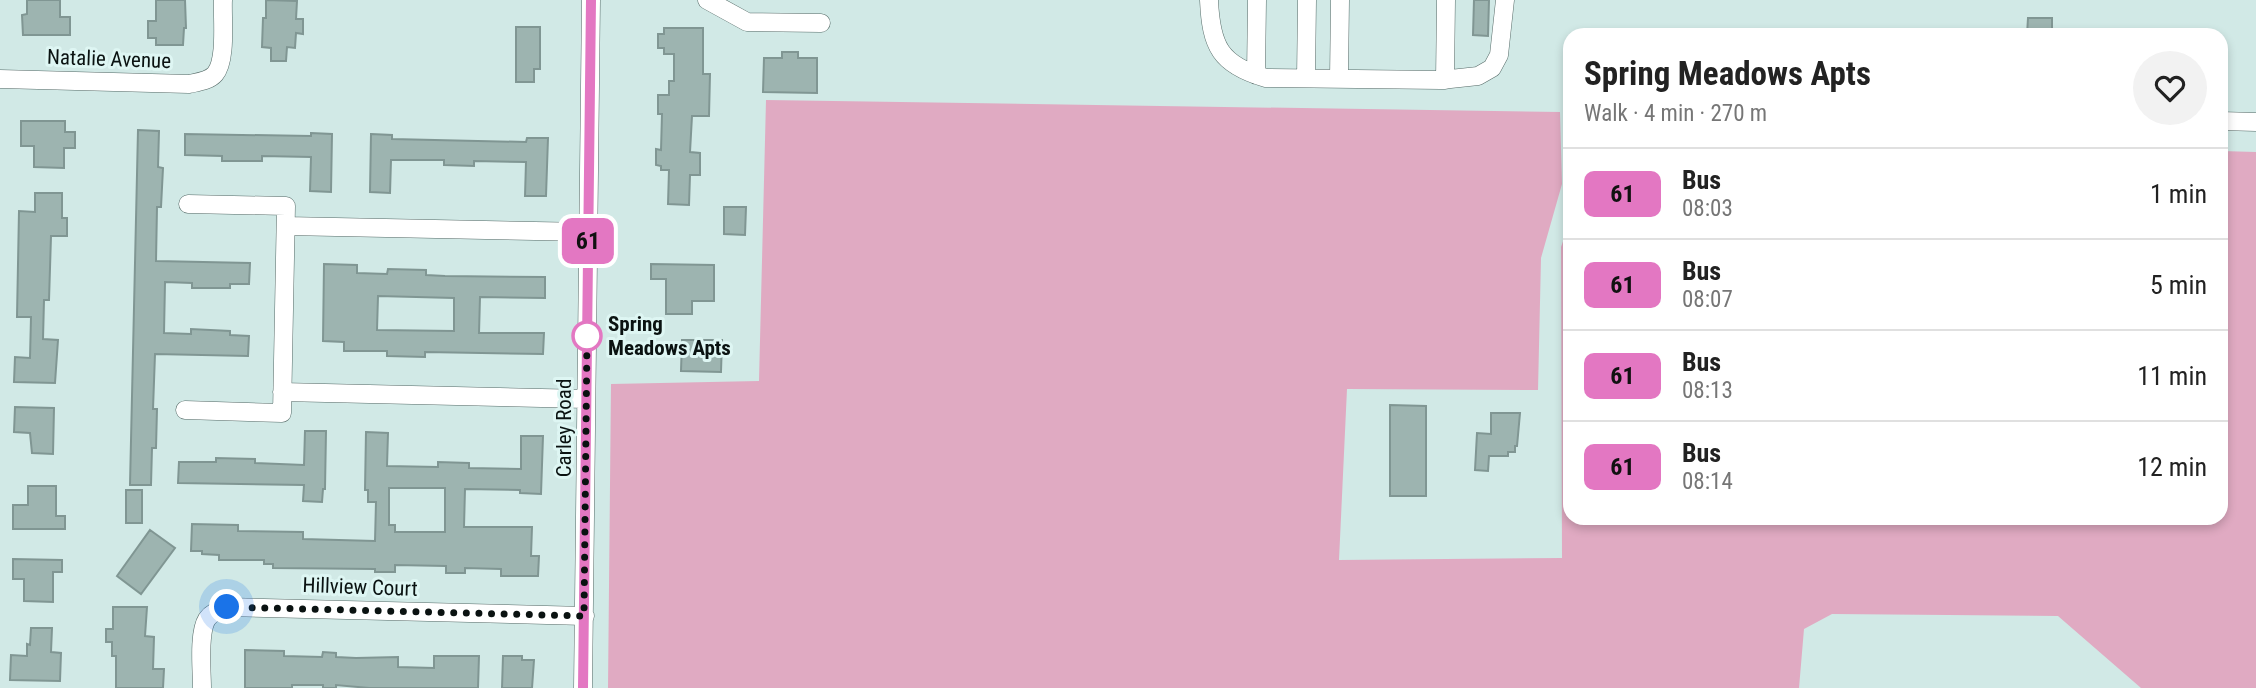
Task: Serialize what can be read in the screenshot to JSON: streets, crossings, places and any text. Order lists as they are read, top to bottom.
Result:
{
  "streets": {
    "street": ["Natalie Avenue", "Carley Road", "Hillview Court"]
  },
  "crossings": [
    ["Carley Road", "Hillview Court"]
  ],
  "places": ["Spring Meadows Apts"],
  "lines": ["bus line 61"],
  "page": {
    "on_map": "61",
    "heading": ["Spring Meadows Apts", "Walk · 4 min · 270 m"],
    "list": [
      {
        "mark": "61",
        "name": "Bus",
        "note": "08:03",
        "value": "1 min"
      },
      {
        "mark": "61",
        "name": "Bus",
        "note": "08:07",
        "value": "5 min"
      },
      {
        "mark": "61",
        "name": "Bus",
        "note": "08:13",
        "value": "11 min"
      },
      {
        "mark": "61",
        "name": "Bus",
        "note": "08:14",
        "value": "12 min"
      }
    ]
  }
}
